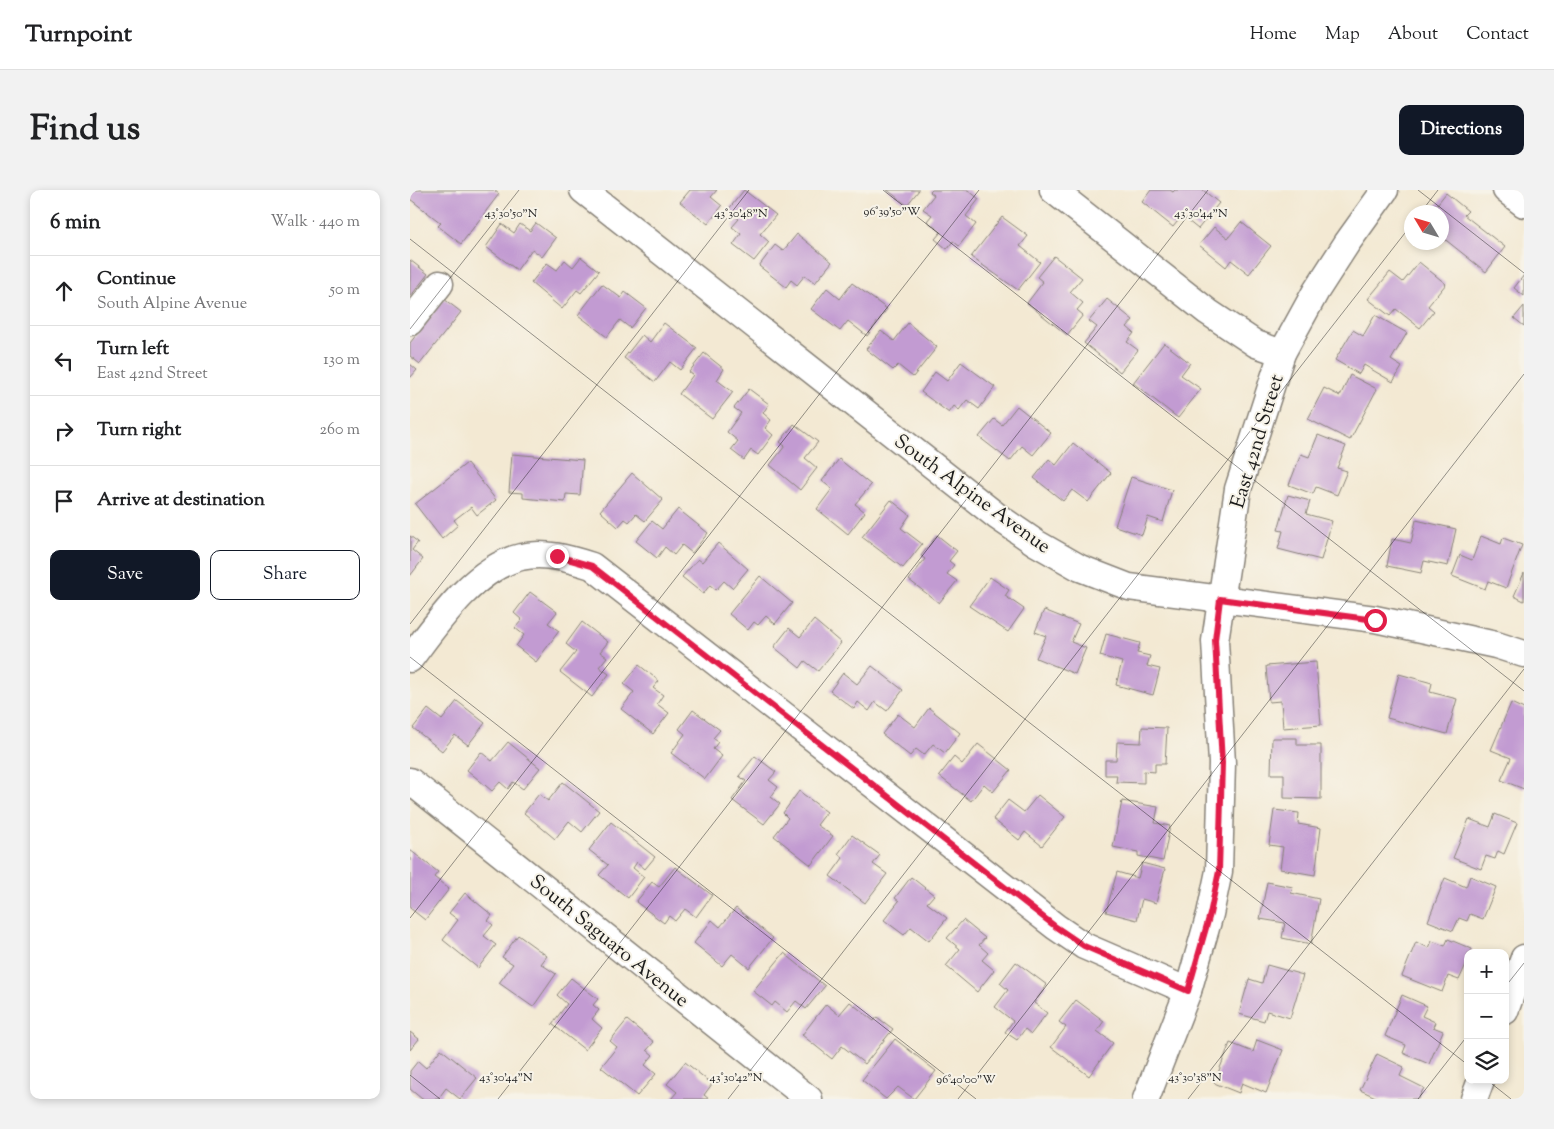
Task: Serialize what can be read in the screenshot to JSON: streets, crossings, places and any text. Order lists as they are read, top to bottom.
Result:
{
  "streets": {
    "street": ["East 42nd Street", "South Alpine Avenue", "South Saguaro Avenue"]
  },
  "crossings": [
    ["East 42nd Street", "South Alpine Avenue"]
  ],
  "north": "top left",
  "page": {
    "header": "Turnpoint",
    "nav": [
      "Home",
      "Map",
      "About",
      "Contact"
    ],
    "title": "Find us",
    "buttons": [
      "Directions",
      ["Save", "Share"]
    ],
    "heading": ["6 min", "Walk · 440 m"],
    "list": [
      ["Continue", "South Alpine Avenue", "50 m"],
      ["Turn left", "East 42nd Street", "130 m"],
      ["Turn right", "260 m"],
      "Arrive at destination"
    ],
    "map_buttons": ["+", "−"]
  },
  "coordinates": [
    "96°39'50\"W",
    "43°30'50\"N",
    "43°30'48\"N",
    "43°30'44\"N",
    "43°30'42\"N",
    "43°30'38\"N",
    "96°40'00\"W"
  ]
}
